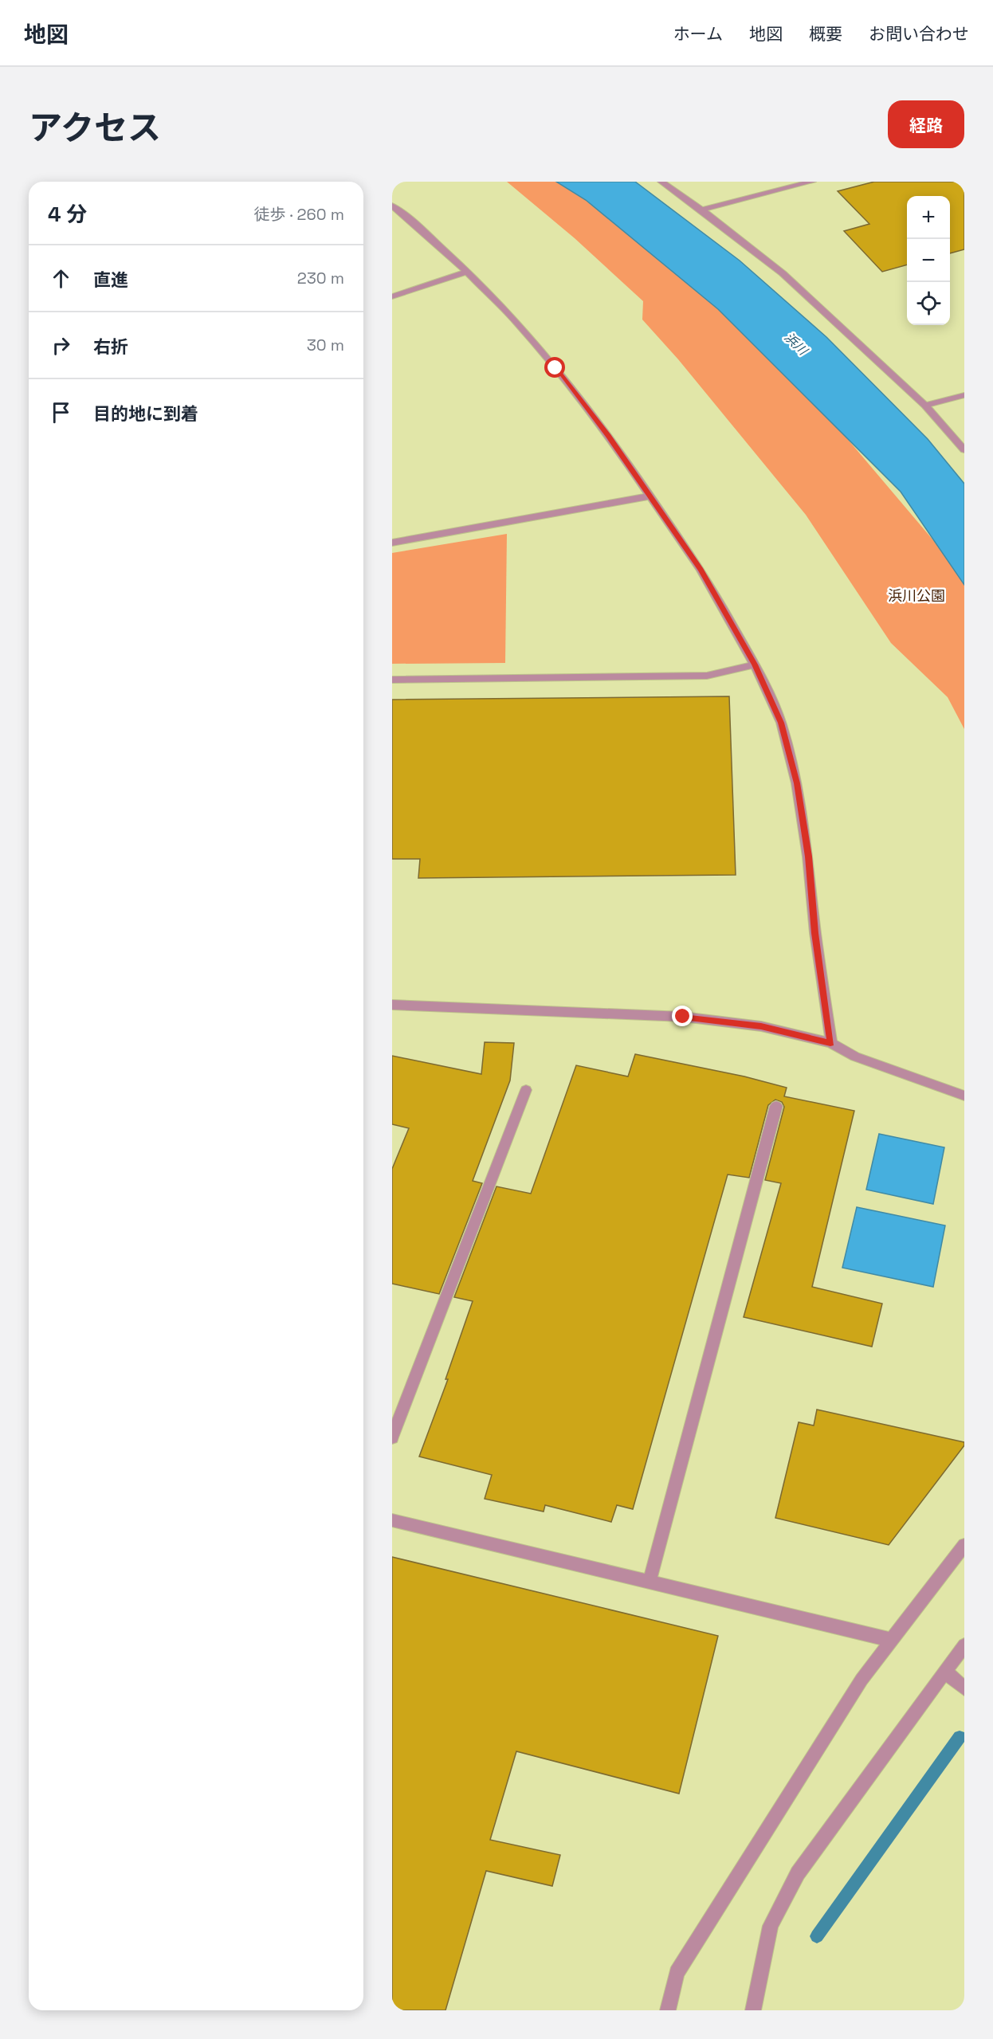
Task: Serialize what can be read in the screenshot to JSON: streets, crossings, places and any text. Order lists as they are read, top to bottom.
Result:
{
  "water": ["浜川"],
  "parks": ["浜川公園"],
  "page": {
    "header": "地図",
    "nav": [
      "ホーム",
      "地図",
      "概要",
      "お問い合わせ"
    ],
    "title": "アクセス",
    "buttons": "経路",
    "heading": ["4 分", "徒歩 · 260 m"],
    "map_buttons": ["+", "−"],
    "list": [
      ["直進", "230 m"],
      ["右折", "30 m"],
      "目的地に到着"
    ]
  }
}
